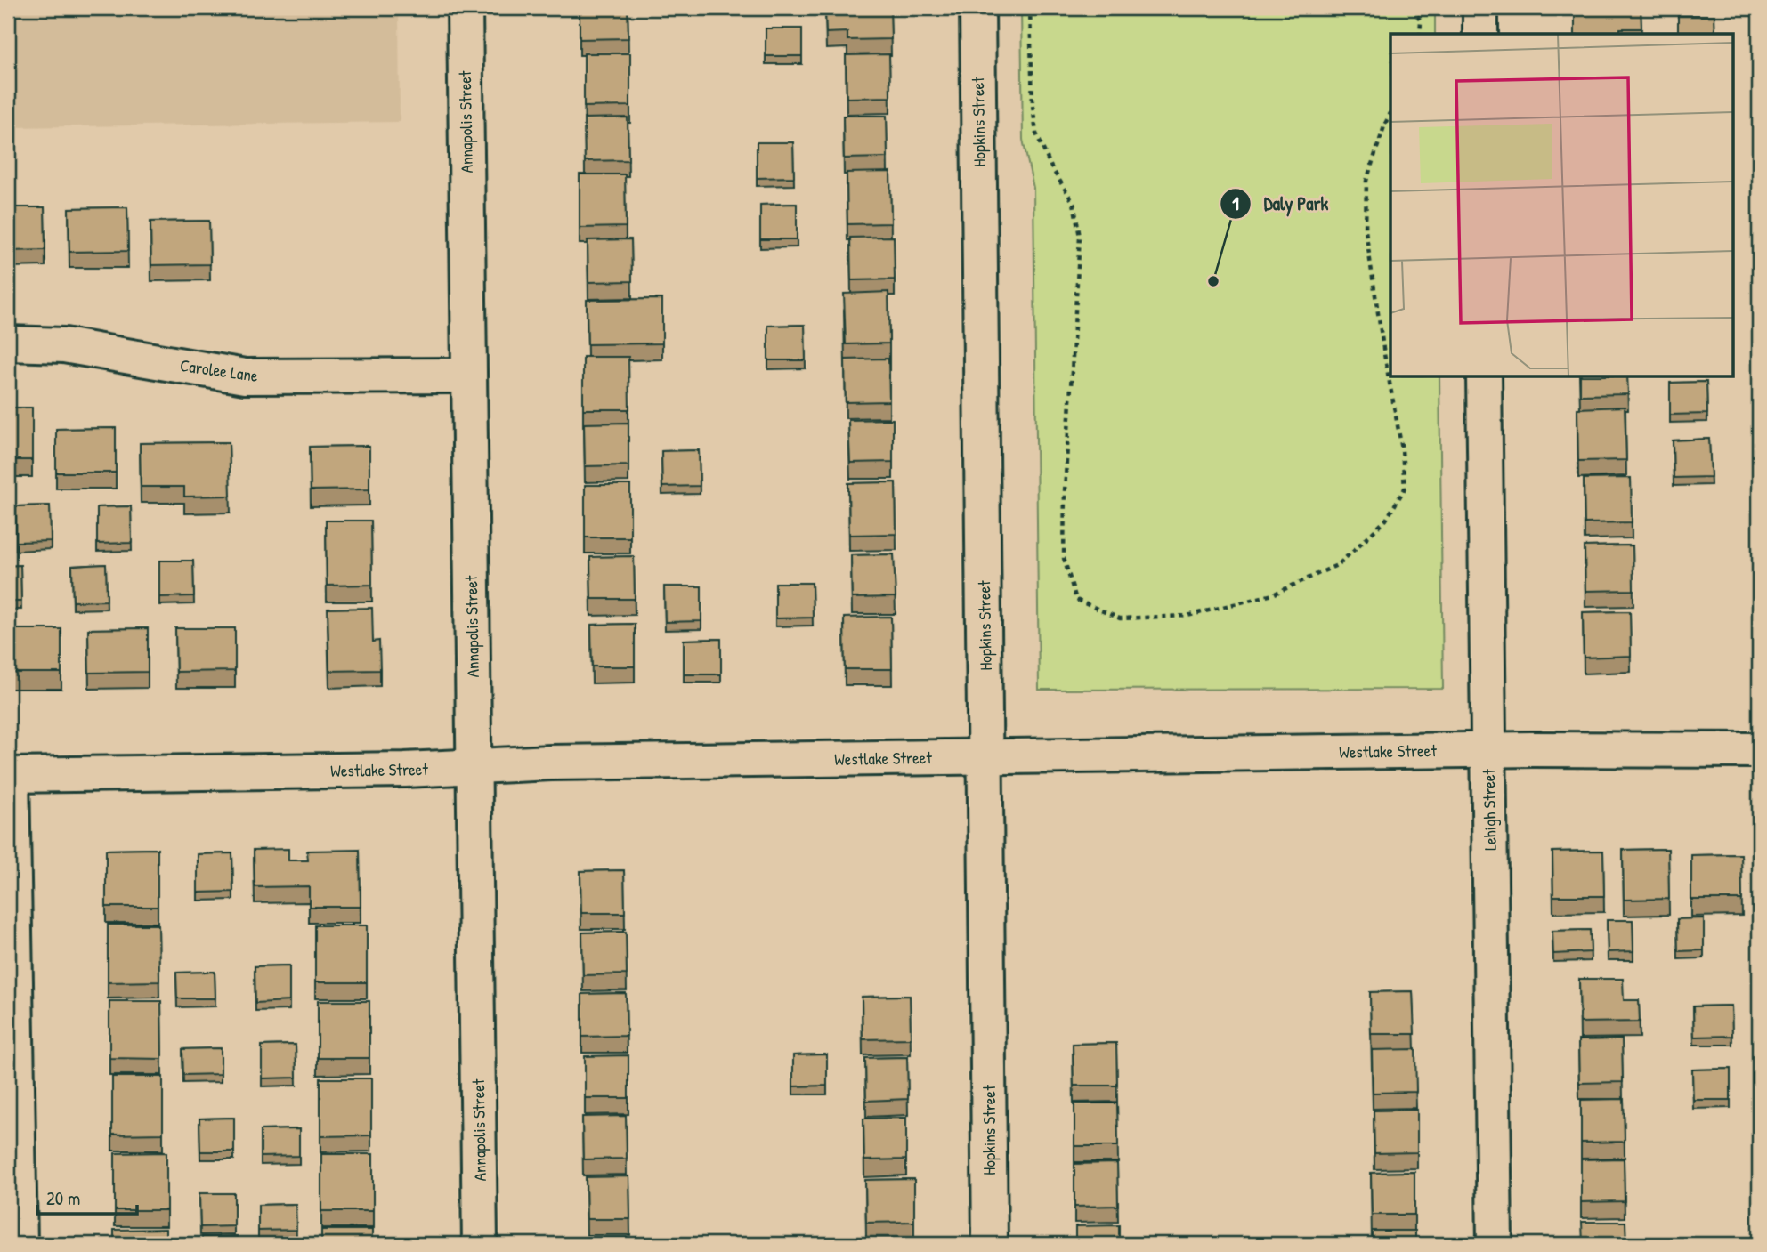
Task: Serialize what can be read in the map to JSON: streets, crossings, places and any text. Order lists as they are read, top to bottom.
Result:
{
  "streets": {
    "street": [
      "Annapolis Street",
      "Hopkins Street",
      "Carolee Lane",
      "Westlake Street",
      "Lehigh Street"
    ]
  },
  "crossings": [
    ["Annapolis Street", "Carolee Lane"],
    ["Annapolis Street", "Westlake Street"],
    ["Hopkins Street", "Westlake Street"],
    ["Westlake Street", "Lehigh Street"]
  ],
  "places": ["Daly Park"],
  "scale_bar": "20 m"
}
